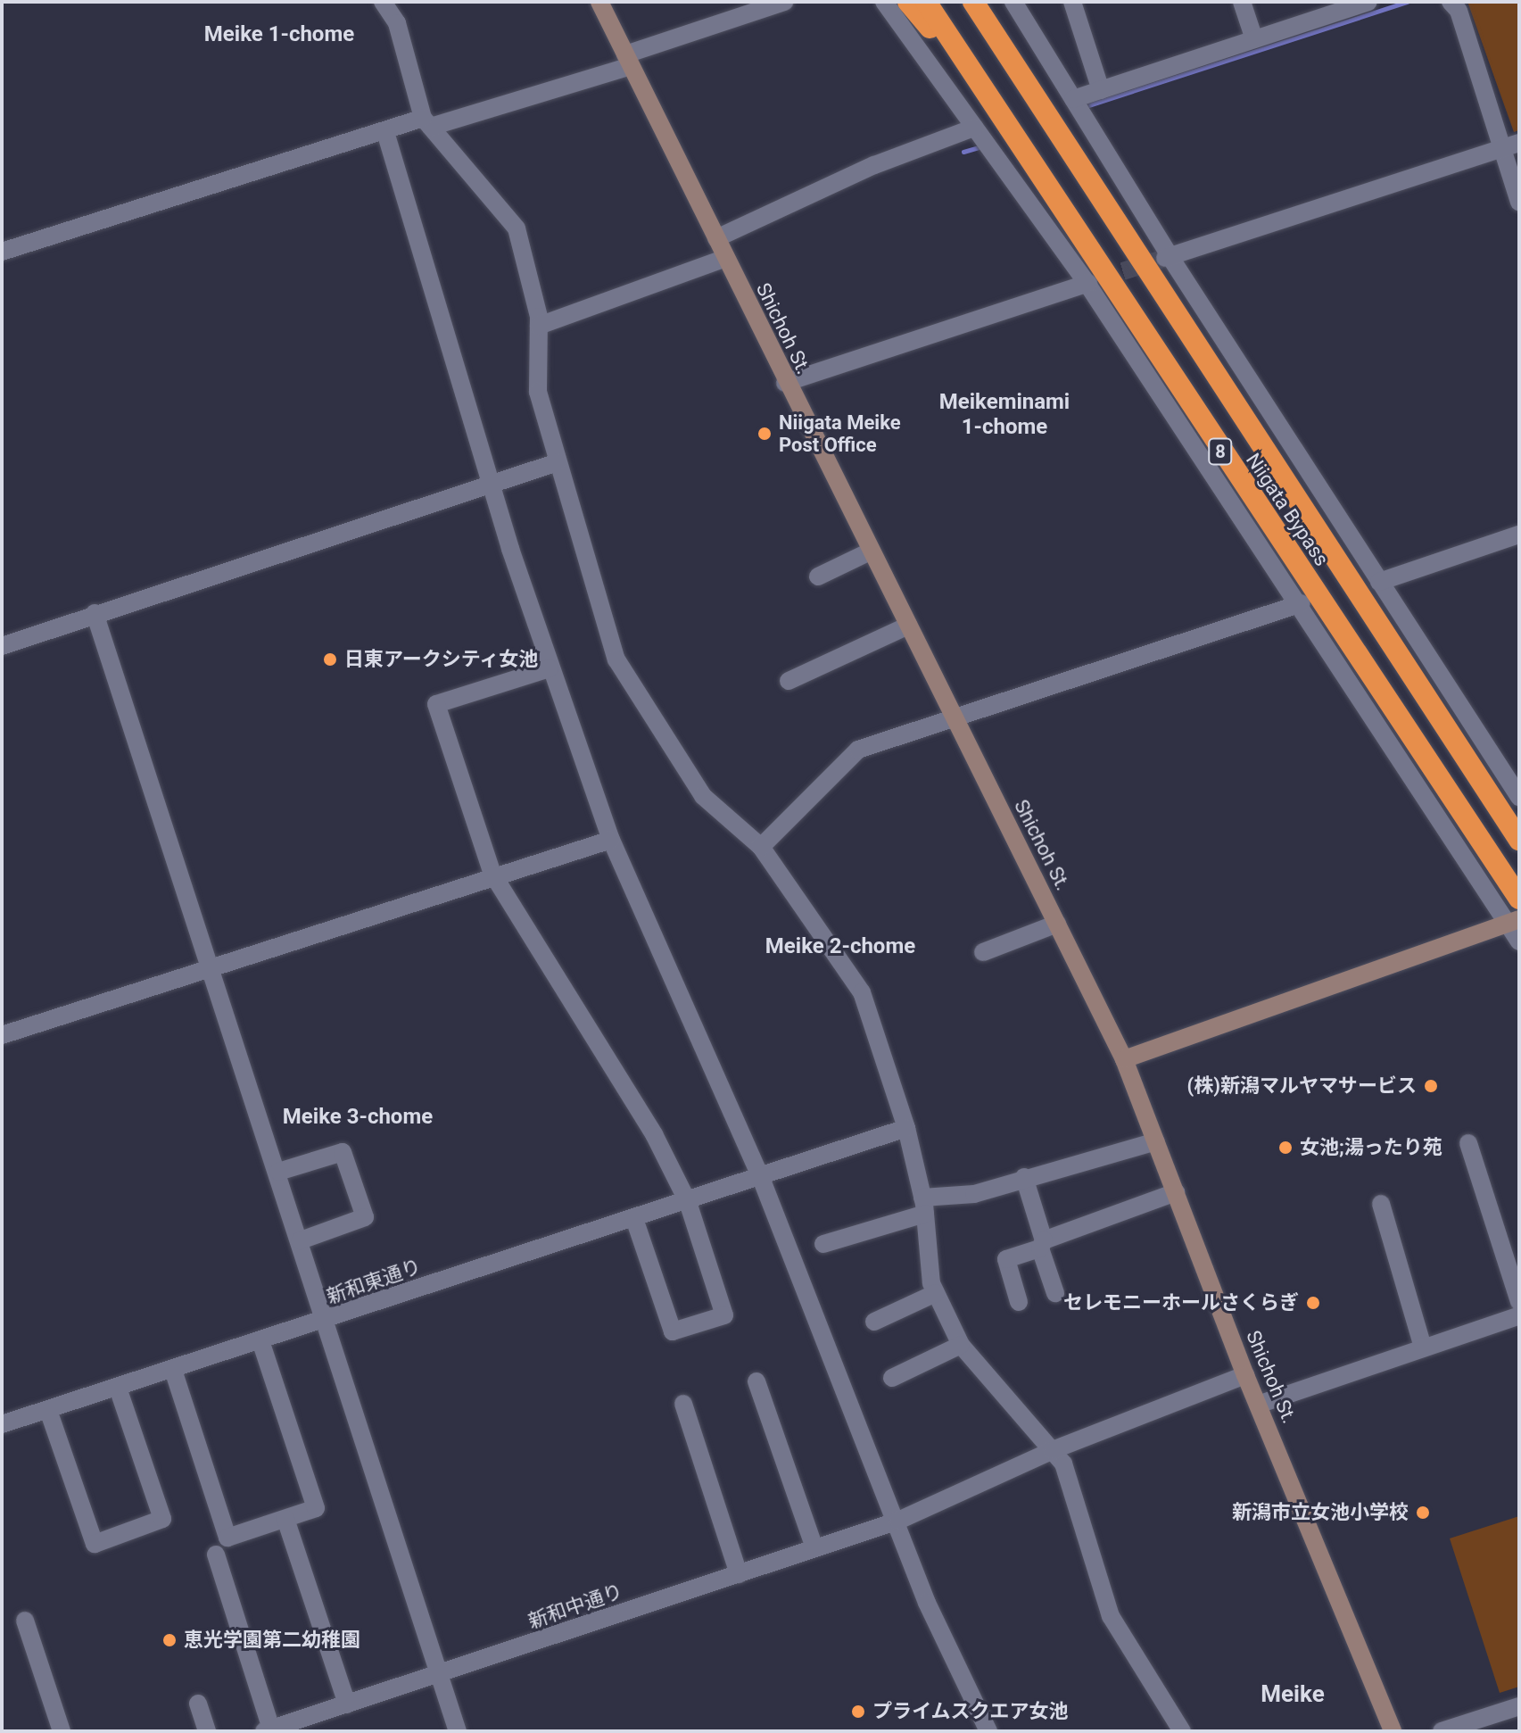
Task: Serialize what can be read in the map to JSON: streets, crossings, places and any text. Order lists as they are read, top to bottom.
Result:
{
  "streets": {
    "highway": ["8", "Niigata Bypass"],
    "street": ["Shichoh St.", "新和東通り", "新和中通り"]
  },
  "crossings": [
    ["Shichoh St.", "新和中通り"]
  ],
  "districts": [
    "Meike 1-chome",
    "Meikeminami 1-chome",
    "Meike 2-chome",
    "Meike 3-chome",
    "Meike"
  ],
  "places": [
    "Niigata Meike Post Office",
    "日東アークシティ女池",
    "(株)新潟マルヤマサービス",
    "女池;湯ったり苑",
    "セレモニーホールさくらぎ",
    "新潟市立女池小学校",
    "恵光学園第二幼稚園",
    "プライムスクエア女池"
  ]
}
